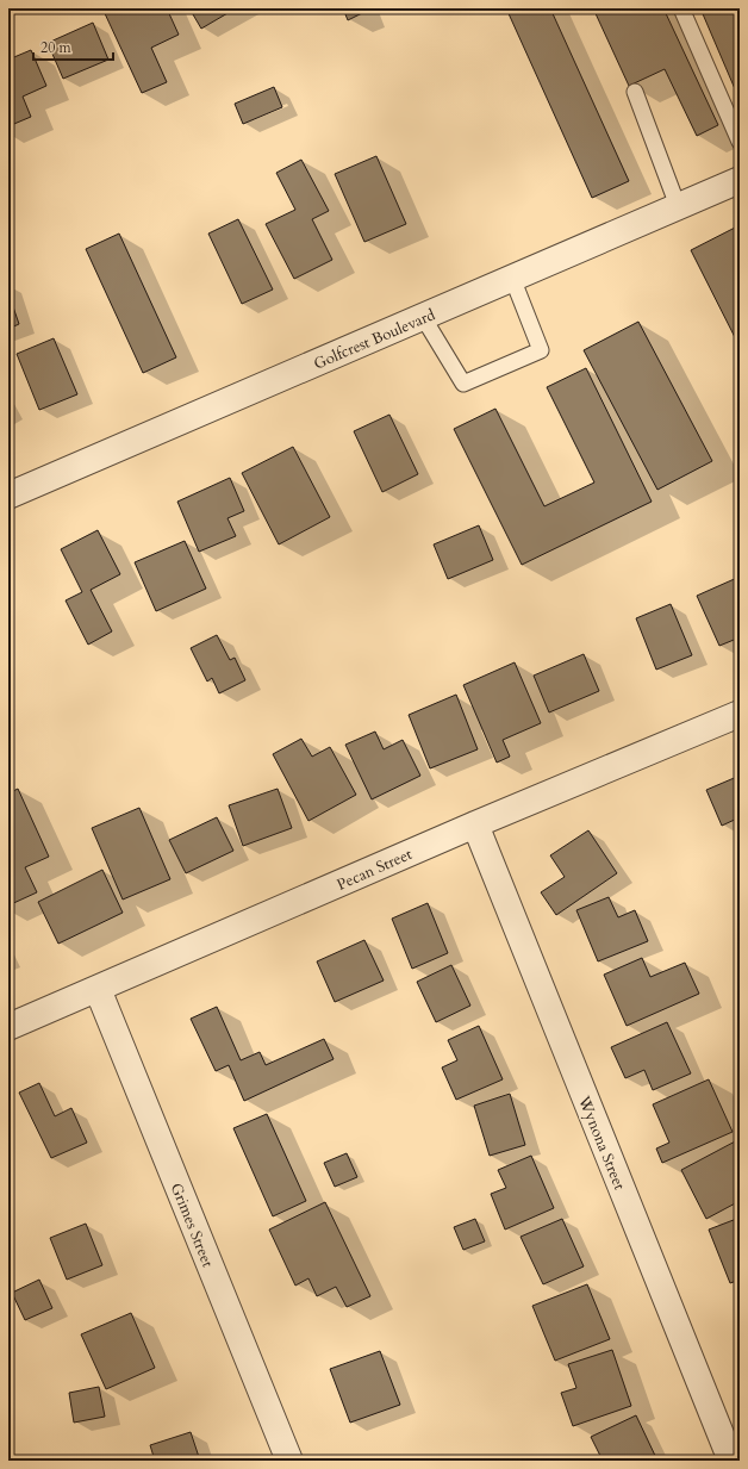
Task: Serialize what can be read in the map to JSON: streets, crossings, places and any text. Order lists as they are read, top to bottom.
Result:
{
  "streets": {
    "street": [
      "Golfcrest Boulevard",
      "Pecan Street",
      "Wynona Street",
      "Grimes Street"
    ]
  },
  "crossings": [
    ["Pecan Street", "Wynona Street"],
    ["Pecan Street", "Grimes Street"]
  ],
  "scale_bar": "20 m"
}
